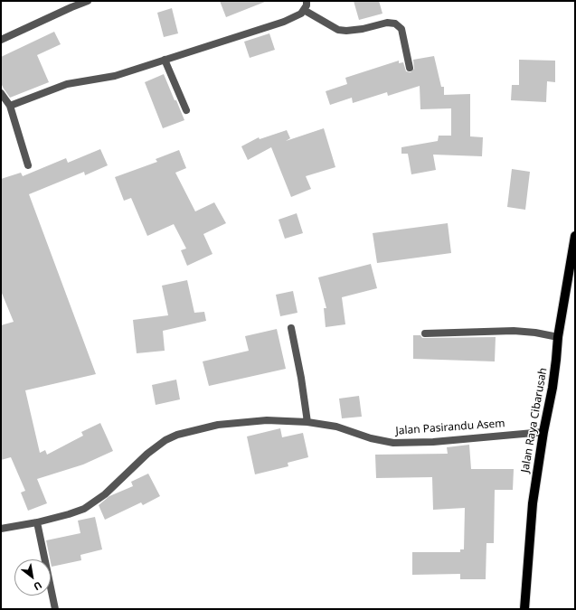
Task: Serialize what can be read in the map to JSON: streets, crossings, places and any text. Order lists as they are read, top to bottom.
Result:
{
  "streets": {
    "main road": ["Jalan Raya Cibarusah"],
    "street": ["Jalan Pasirandu Asem"]
  },
  "crossings": [
    ["Jalan Raya Cibarusah", "Jalan Pasirandu Asem"]
  ],
  "north": "bottom right"
}
